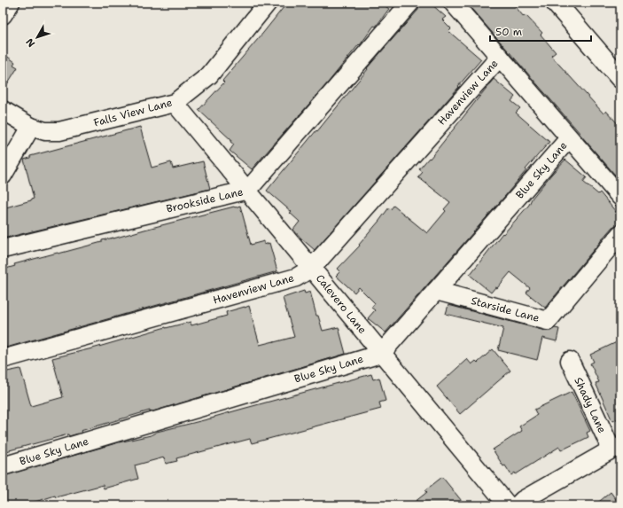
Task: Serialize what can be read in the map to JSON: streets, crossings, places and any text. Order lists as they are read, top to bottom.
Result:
{
  "streets": {
    "street": [
      "Havenview Lane",
      "Falls View Lane",
      "Blue Sky Lane",
      "Brookside Lane",
      "Calevero Lane",
      "Starside Lane",
      "Shady Lane"
    ]
  },
  "crossings": [
    ["Havenview Lane", "Calevero Lane"],
    ["Falls View Lane", "Calevero Lane"],
    ["Blue Sky Lane", "Calevero Lane"],
    ["Blue Sky Lane", "Starside Lane"],
    ["Brookside Lane", "Calevero Lane"]
  ],
  "scale_bar": "50 m",
  "north": "bottom left"
}
